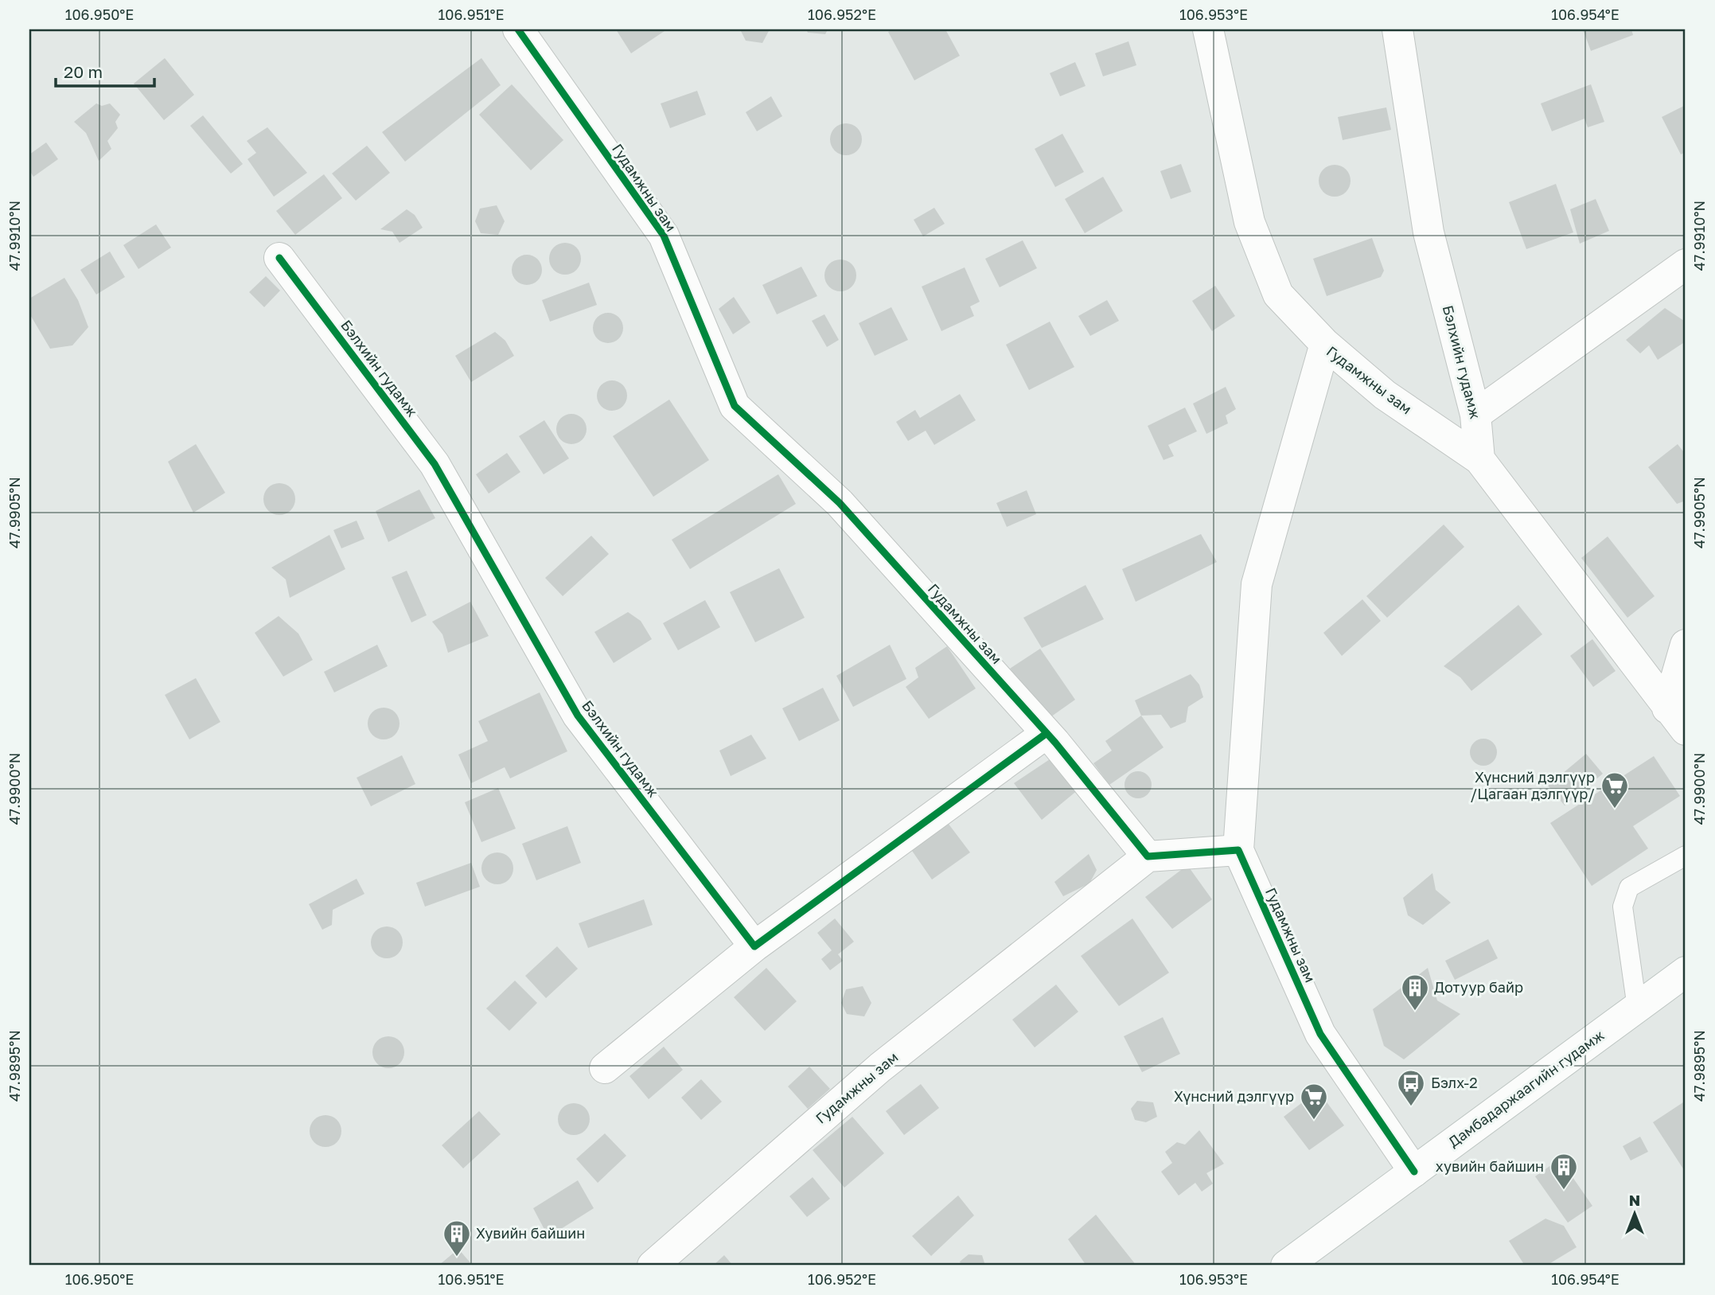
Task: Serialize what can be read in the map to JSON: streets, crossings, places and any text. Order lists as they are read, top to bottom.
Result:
{
  "streets": {
    "street": ["Гудамжны зам", "Бэлхийн гудамж", "Дамбадаржаагийн гудамж"]
  },
  "crossings": [
    ["Гудамжны зам", "Бэлхийн гудамж"],
    ["Гудамжны зам", "Дамбадаржаагийн гудамж"]
  ],
  "places": {
    "supermarket": ["Хүнсний дэлгүүр /Цагаан дэлгүүр/", "Хүнсний дэлгүүр"],
    "building": ["Дотуур байр", "хувийн байшин", "Хувийн байшин"],
    "bus stop": ["Бэлх-2"]
  },
  "scale_bar": "20 m",
  "north": "top",
  "coordinates": [
    "106.950°E",
    "106.951°E",
    "106.952°E",
    "106.953°E",
    "106.954°E",
    "47.9910°N",
    "47.9905°N",
    "47.9900°N",
    "47.9895°N"
  ]
}
